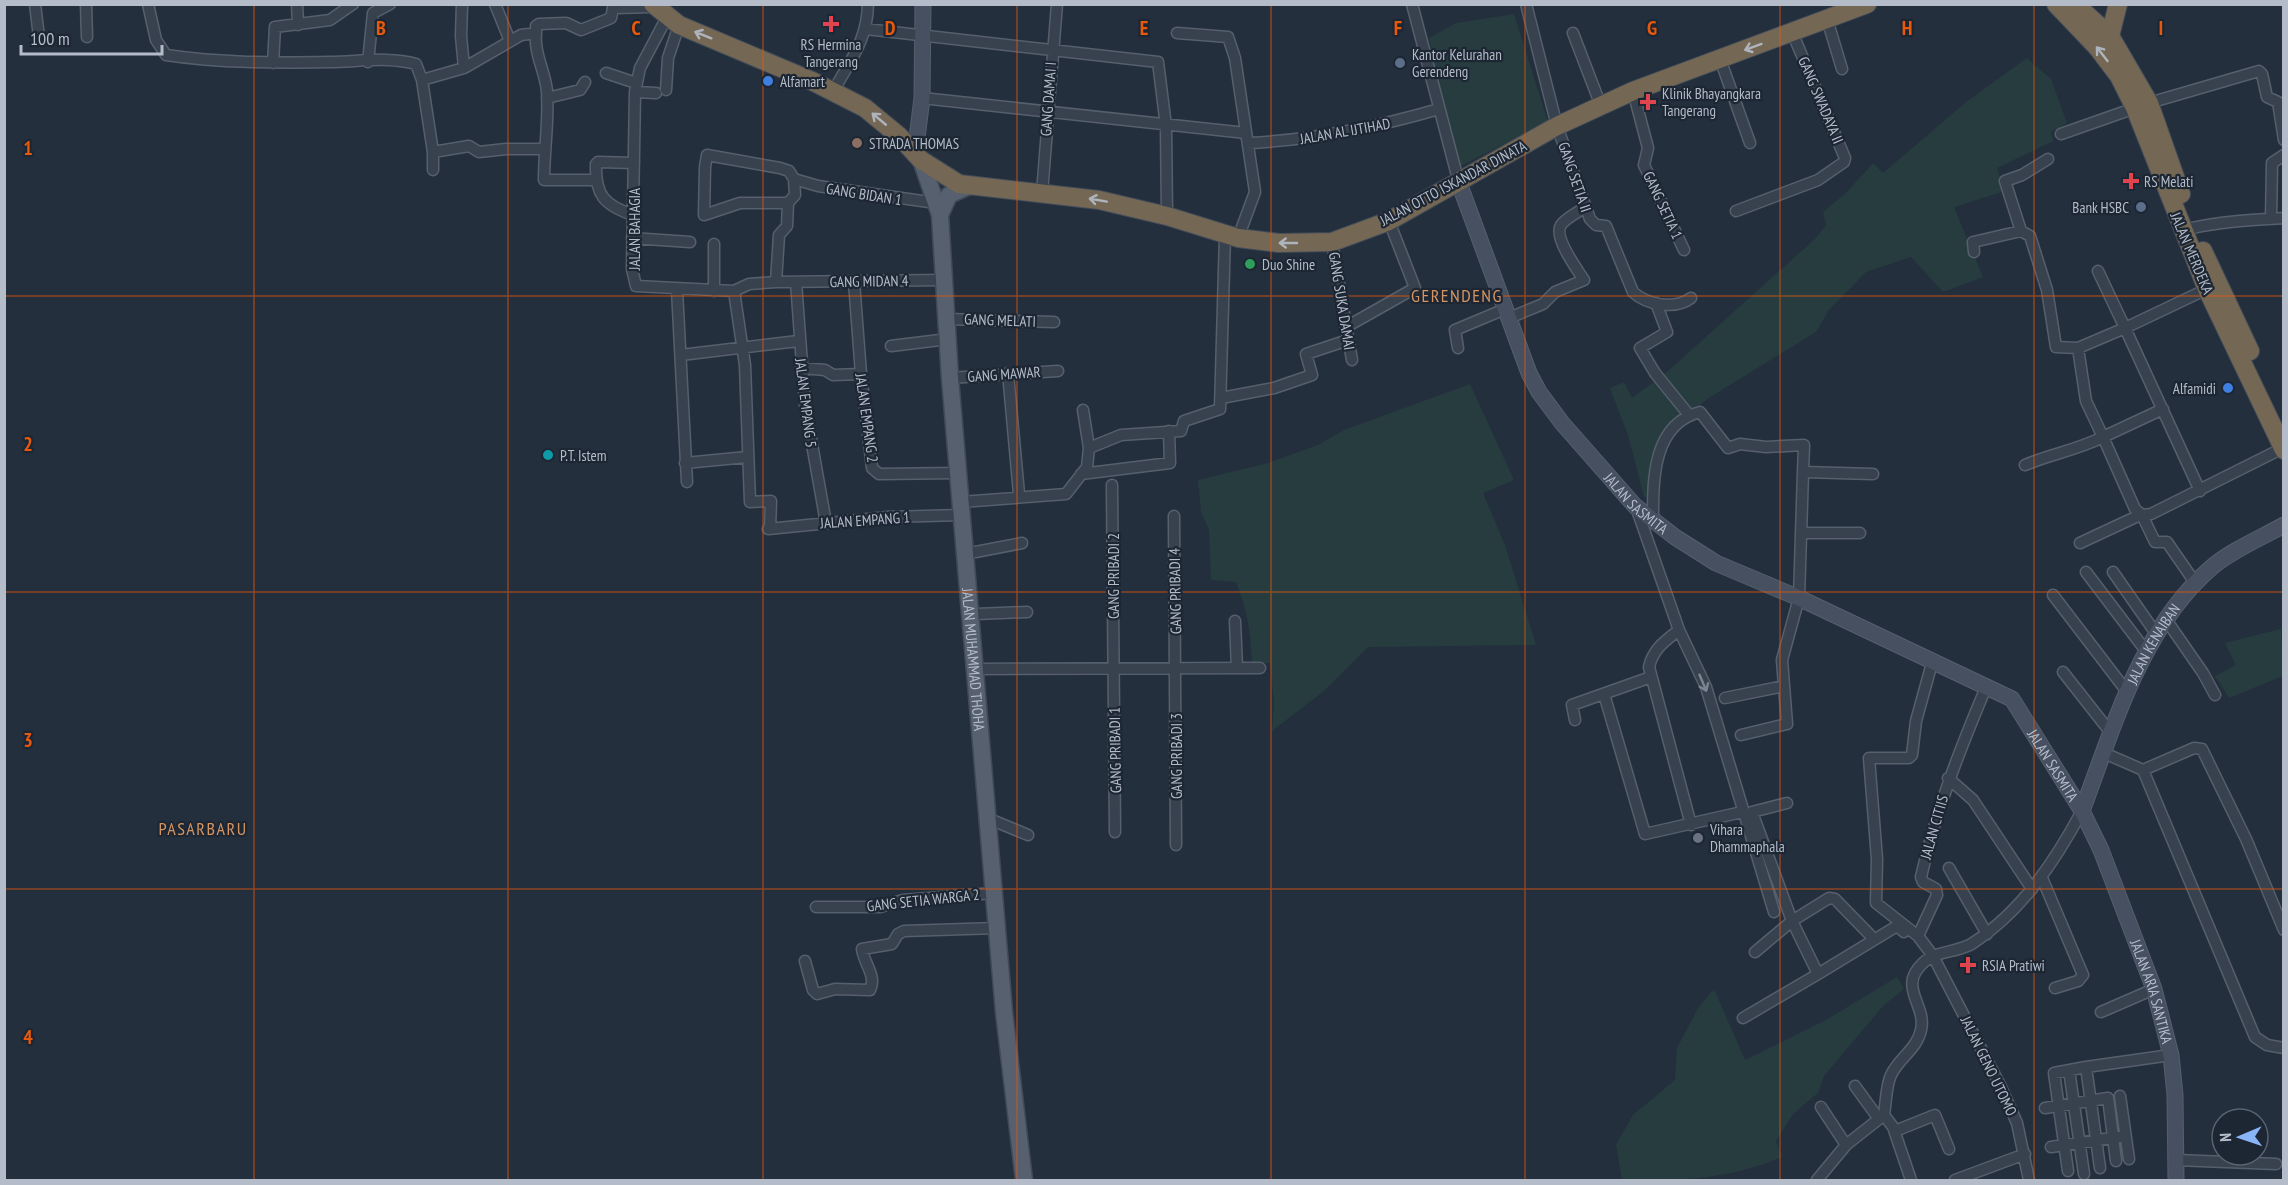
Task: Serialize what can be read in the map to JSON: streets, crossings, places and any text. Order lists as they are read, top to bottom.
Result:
{
  "streets": {
    "highway": ["JALAN OTTO ISKANDAR DINATA", "JALAN MERDEKA"],
    "main road": ["JALAN MUHAMMAD THOHA"],
    "street": [
      "GANG DAMAI I",
      "GANG SWADAYA II",
      "JALAN AL IJTIHAD",
      "GANG SETIA II",
      "GANG BIDAN 1",
      "GANG SETIA 1",
      "JALAN BAHAGIA",
      "GANG MIDAN 4",
      "GANG SUKA DAMAI",
      "GANG MELATI",
      "GANG MAWAR",
      "JALAN EMPANG 5",
      "JALAN EMPANG 2",
      "JALAN SASMITA",
      "JALAN EMPANG 1",
      "GANG PRIBADI 2",
      "GANG PRIBADI 4",
      "JALAN KENAIBAN",
      "GANG PRIBADI 1",
      "GANG PRIBADI 3",
      "JALAN CITIIS",
      "GANG SETIA WARGA 2",
      "JALAN ARIA SANTIKA",
      "JALAN GENO UTOMO"
    ]
  },
  "crossings": [
    ["GANG DAMAI I", "JALAN AL IJTIHAD"],
    ["GANG DAMAI I", "JALAN OTTO ISKANDAR DINATA"],
    ["GANG SWADAYA II", "JALAN OTTO ISKANDAR DINATA"],
    ["JALAN AL IJTIHAD", "JALAN SASMITA"],
    ["GANG SETIA II", "JALAN OTTO ISKANDAR DINATA"],
    ["JALAN OTTO ISKANDAR DINATA", "GANG SETIA 1"],
    ["JALAN OTTO ISKANDAR DINATA", "JALAN BAHAGIA"],
    ["JALAN OTTO ISKANDAR DINATA", "GANG SUKA DAMAI"],
    ["JALAN OTTO ISKANDAR DINATA", "JALAN SASMITA"],
    ["JALAN OTTO ISKANDAR DINATA", "JALAN MUHAMMAD THOHA"],
    ["GANG BIDAN 1", "JALAN MUHAMMAD THOHA"],
    ["JALAN BAHAGIA", "GANG MIDAN 4"],
    ["JALAN BAHAGIA", "JALAN EMPANG 5"],
    ["GANG MIDAN 4", "JALAN EMPANG 5"],
    ["GANG MIDAN 4", "JALAN EMPANG 2"],
    ["GANG MIDAN 4", "JALAN MUHAMMAD THOHA"],
    ["GANG MELATI", "JALAN MUHAMMAD THOHA"],
    ["GANG MAWAR", "JALAN MUHAMMAD THOHA"],
    ["JALAN EMPANG 5", "JALAN EMPANG 1"],
    ["JALAN EMPANG 2", "JALAN MUHAMMAD THOHA"],
    ["JALAN SASMITA", "JALAN KENAIBAN"],
    ["JALAN SASMITA", "JALAN CITIIS"],
    ["JALAN SASMITA", "JALAN ARIA SANTIKA"],
    ["JALAN SASMITA", "JALAN GENO UTOMO"],
    ["JALAN EMPANG 1", "JALAN MUHAMMAD THOHA"],
    ["GANG PRIBADI 2", "GANG PRIBADI 1"],
    ["GANG PRIBADI 4", "GANG PRIBADI 3"],
    ["JALAN KENAIBAN", "JALAN ARIA SANTIKA"],
    ["JALAN MUHAMMAD THOHA", "GANG SETIA WARGA 2"],
    ["JALAN CITIIS", "JALAN GENO UTOMO"]
  ],
  "one_way": ["JALAN OTTO ISKANDAR DINATA"],
  "districts": ["GERENDENG", "PASARBARU"],
  "places": {
    "health": [
      "RS Hermina Tangerang",
      "Klinik Bhayangkara Tangerang",
      "RS Melati",
      "RSIA Pratiwi"
    ],
    "other": [
      "Kantor Kelurahan Gerendeng",
      "Alfamart",
      "STRADA THOMAS",
      "Bank HSBC",
      "Duo Shine",
      "Alfamidi",
      "P.T. Istem",
      "Vihara Dhammaphala"
    ]
  },
  "scale_bar": "100 m",
  "north": "left",
  "grid": {
    "columns": [
      "B",
      "C",
      "D",
      "E",
      "F",
      "G",
      "H",
      "I"
    ],
    "rows": [
      "1",
      "2",
      "3",
      "4"
    ]
  }
}
